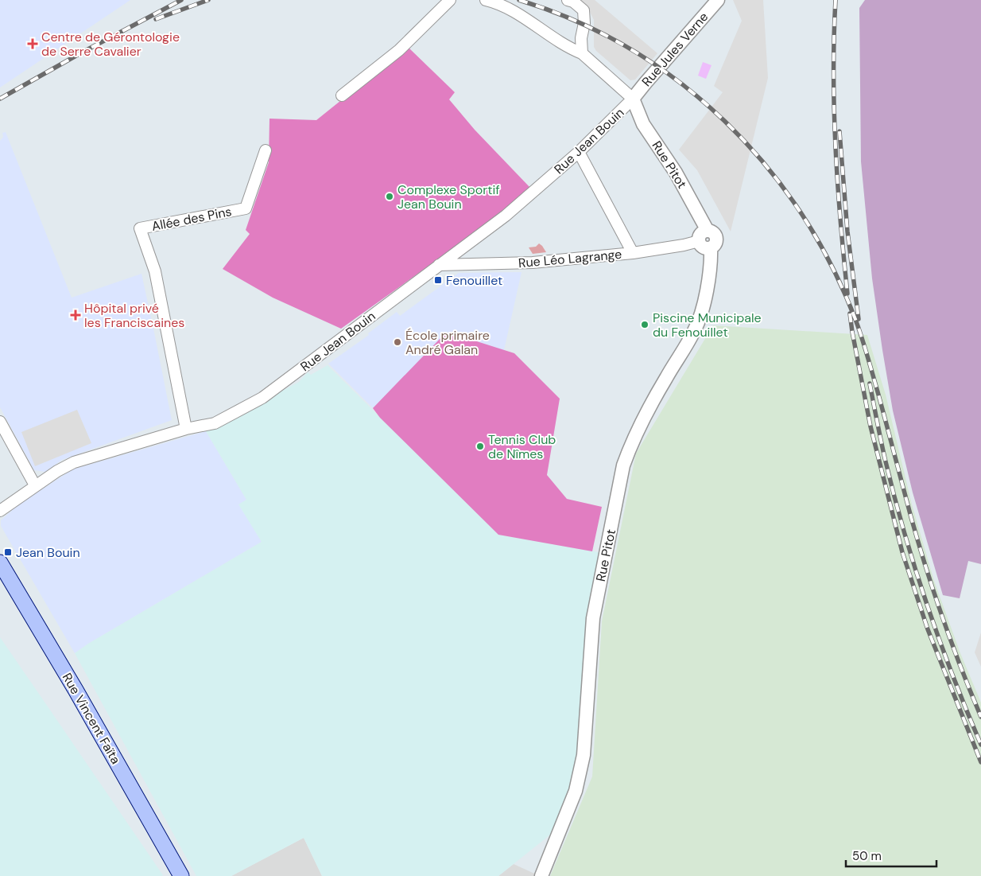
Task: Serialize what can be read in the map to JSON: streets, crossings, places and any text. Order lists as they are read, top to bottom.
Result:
{
  "streets": {
    "main road": ["Rue Vincent Faïta"],
    "street": [
      "Rue Jules Verne",
      "Rue Jean Bouin",
      "Rue Pitot",
      "Allée des Pins",
      "Rue Léo Lagrange"
    ]
  },
  "crossings": [
    ["Rue Jules Verne", "Rue Jean Bouin"],
    ["Rue Jules Verne", "Rue Pitot"],
    ["Rue Jean Bouin", "Rue Pitot"],
    ["Rue Jean Bouin", "Allée des Pins"],
    ["Rue Jean Bouin", "Rue Léo Lagrange"],
    ["Rue Pitot", "Rue Léo Lagrange"]
  ],
  "places": {
    "health": ["Centre de Gérontologie de Serre Cavalier", "Hôpital privé les Franciscaines"],
    "other": [
      "Complexe Sportif Jean Bouin",
      "Piscine Municipale du Fenouillet",
      "École primaire André Galan",
      "Tennis Club de Nîmes"
    ],
    "transit": ["Fenouillet", "Jean Bouin"]
  },
  "scale_bar": "50 m"
}
